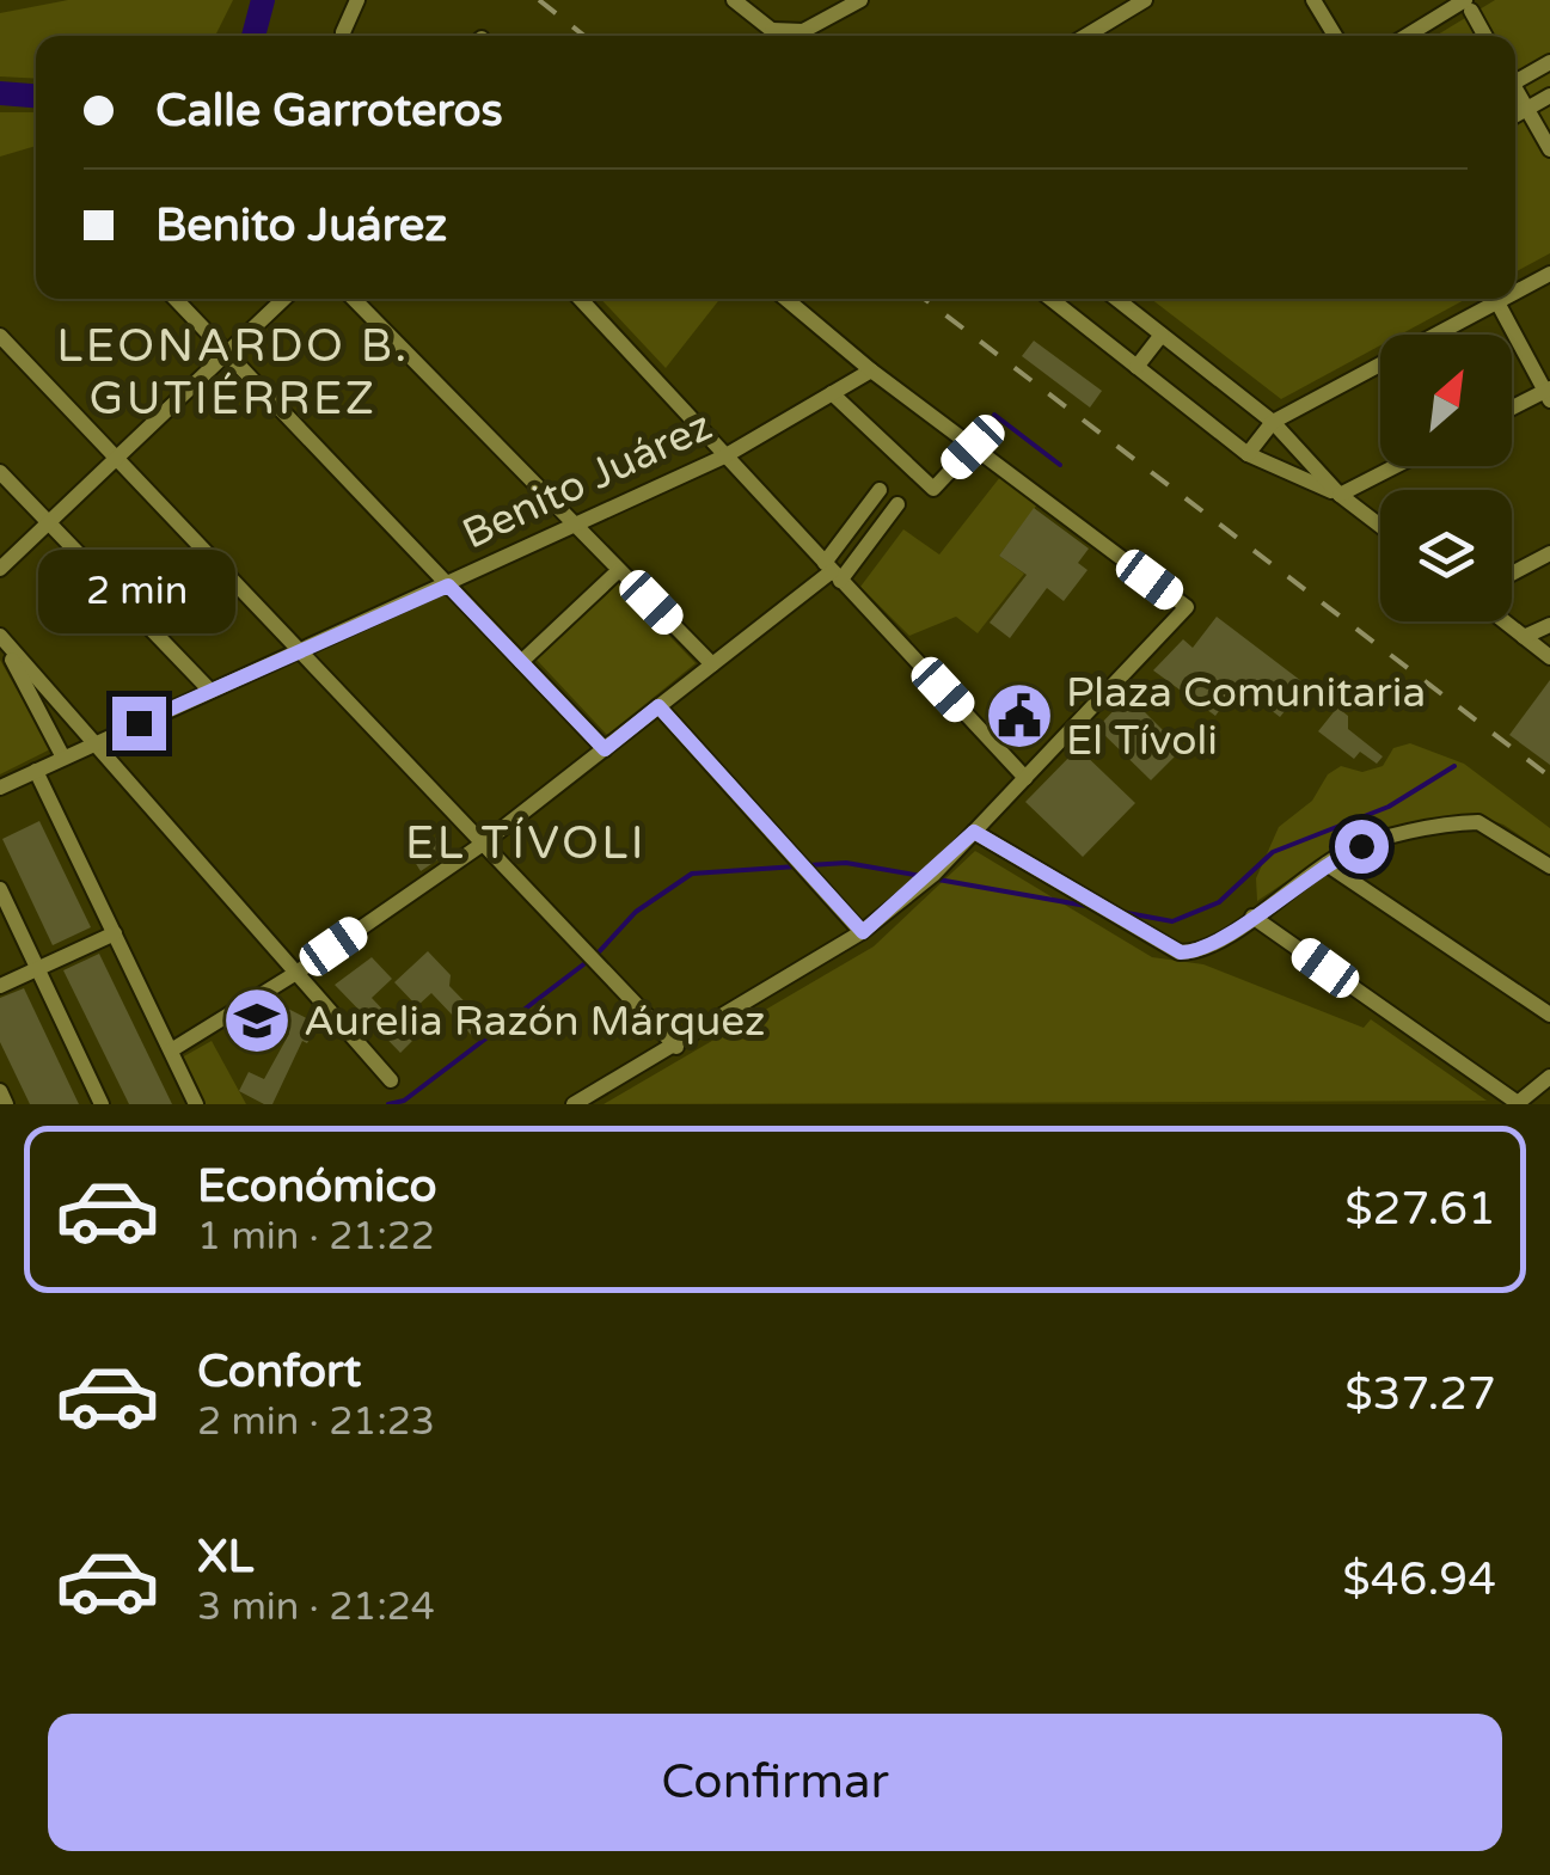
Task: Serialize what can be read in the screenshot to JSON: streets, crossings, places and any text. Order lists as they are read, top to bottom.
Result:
{
  "streets": {
    "street": ["Benito Juárez"]
  },
  "districts": ["LEONARDO B. GUTIÉRREZ", "EL TÍVOLI"],
  "places": {
    "public building": ["Plaza Comunitaria El Tívoli"],
    "school or university": ["Aurelia Razón Márquez"]
  },
  "north": "top right",
  "page": {
    "banner": ["Calle Garroteros", "Benito Juárez"],
    "bubble": "2 min",
    "list": [
      {
        "name": "Económico",
        "note": "1 min · 21:22",
        "value": "$27.61"
      },
      {
        "name": "Confort",
        "note": "2 min · 21:23",
        "value": "$37.27"
      },
      {
        "name": "XL",
        "note": "3 min · 21:24",
        "value": "$46.94"
      }
    ],
    "buttons": "Confirmar"
  }
}
